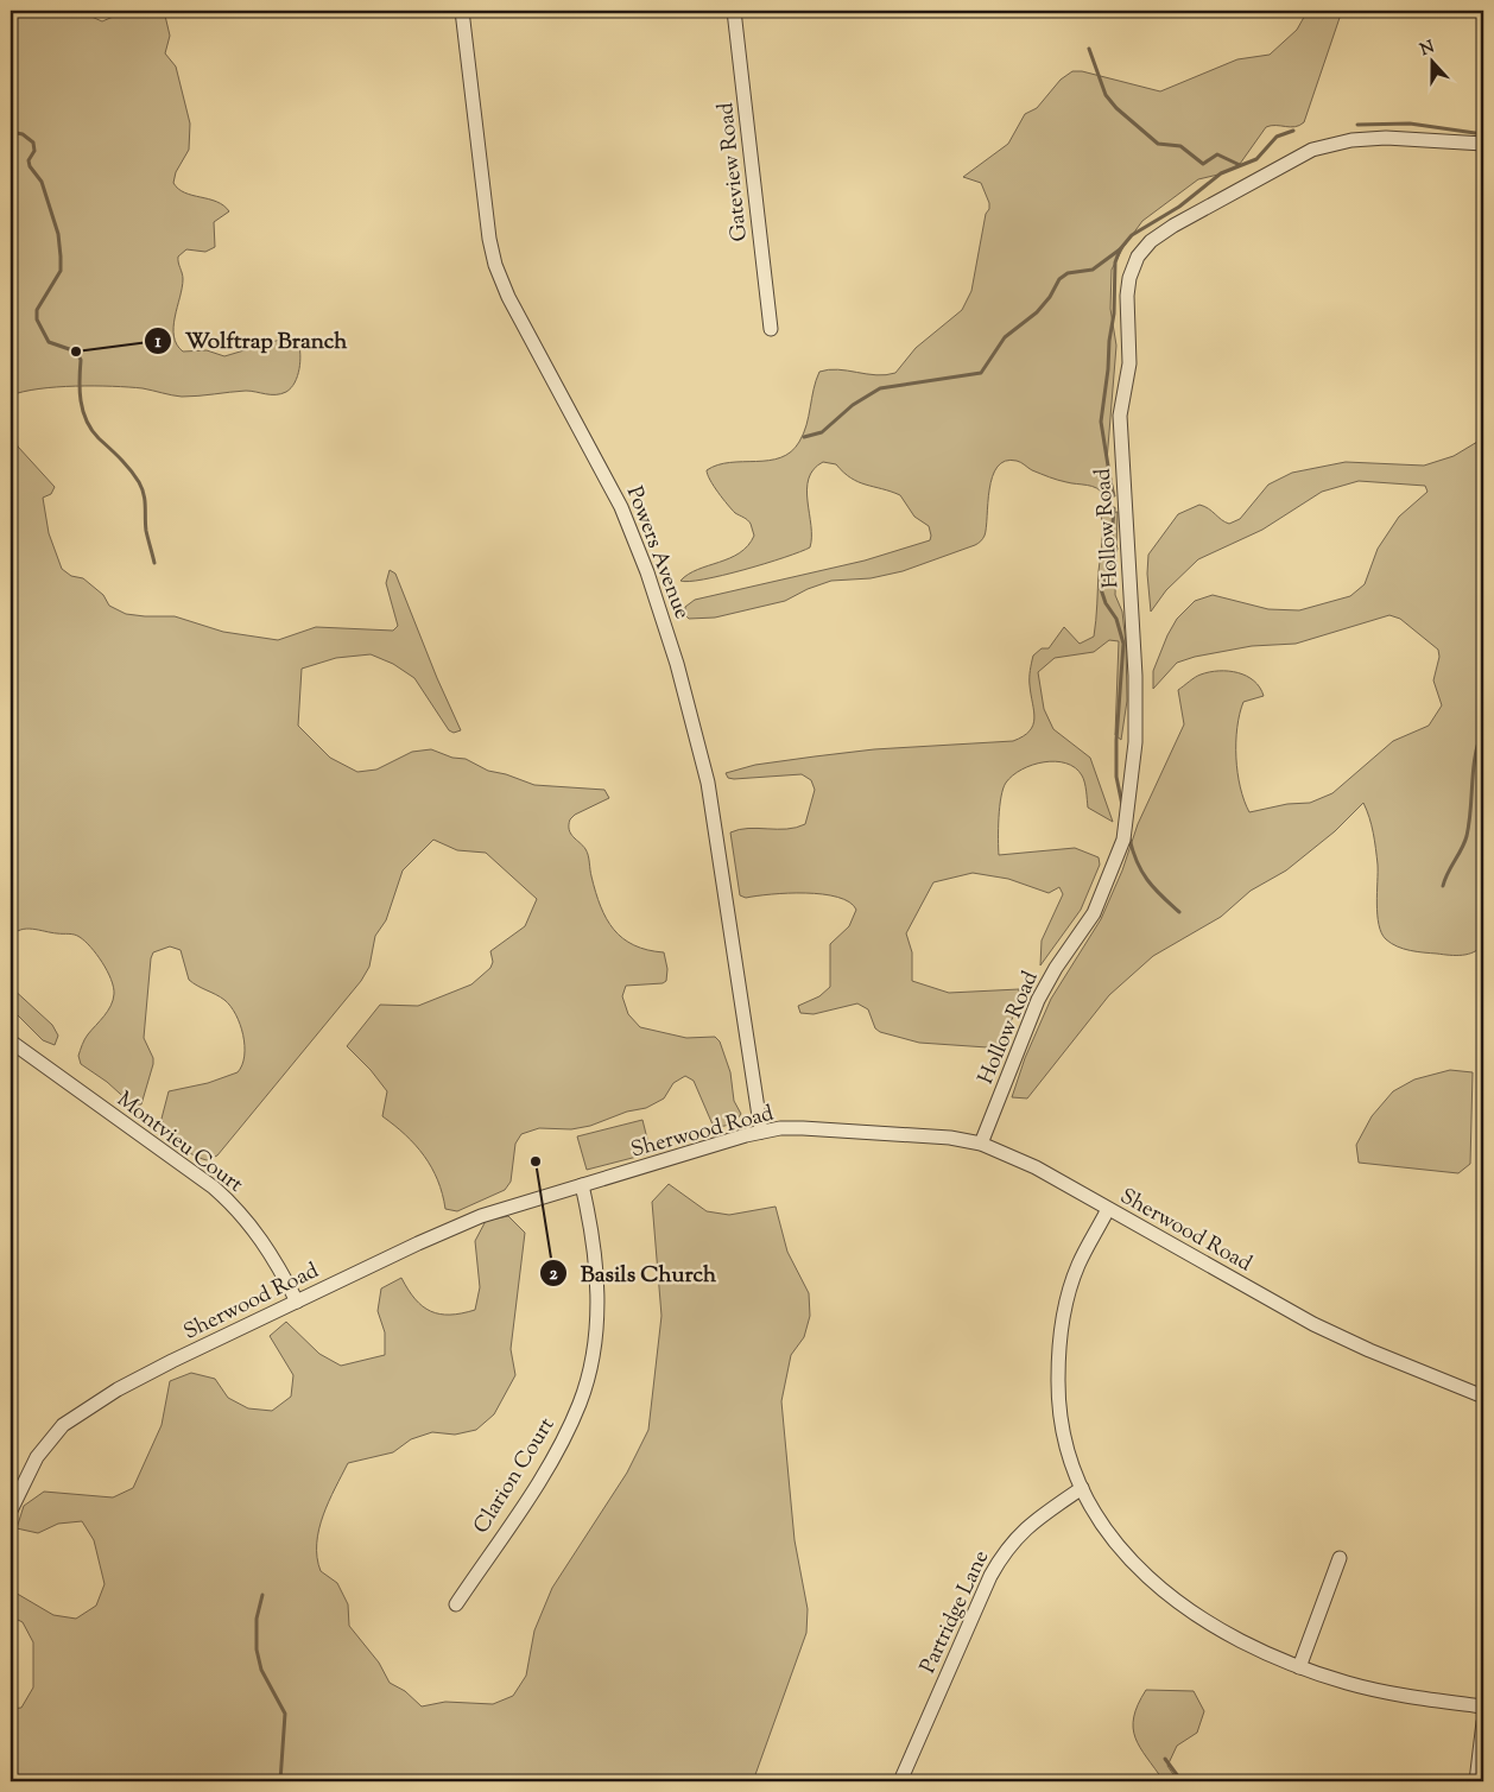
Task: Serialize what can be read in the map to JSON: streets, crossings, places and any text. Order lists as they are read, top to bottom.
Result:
{
  "streets": {
    "street": [
      "Gateview Road",
      "Hollow Road",
      "Powers Avenue",
      "Sherwood Road",
      "Montvieu Court",
      "Clarion Court",
      "Partridge Lane"
    ]
  },
  "crossings": [
    ["Hollow Road", "Sherwood Road"],
    ["Powers Avenue", "Sherwood Road"],
    ["Sherwood Road", "Montvieu Court"],
    ["Sherwood Road", "Clarion Court"]
  ],
  "places": ["Wolftrap Branch", "Basils Church"],
  "north": "top"
}
